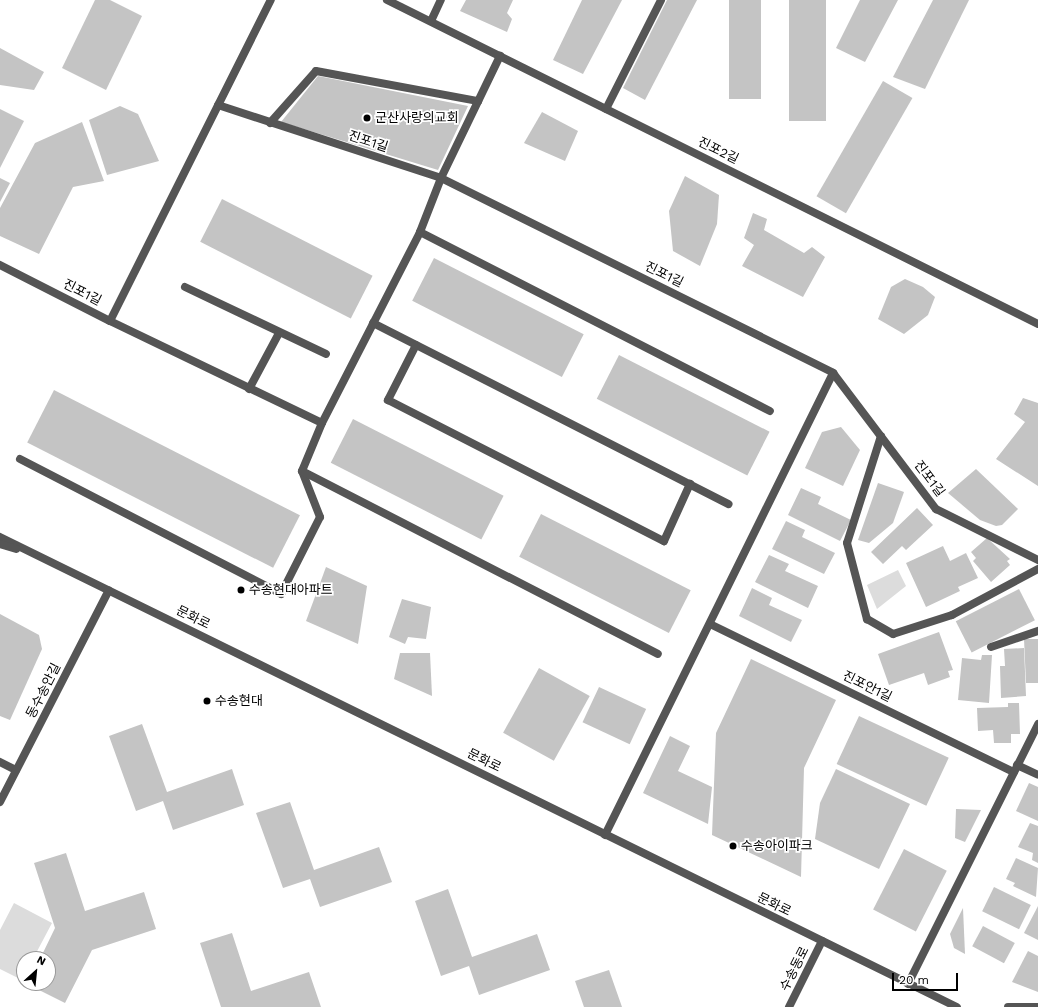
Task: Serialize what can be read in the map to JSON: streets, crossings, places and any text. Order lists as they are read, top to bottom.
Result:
{
  "streets": {
    "street": [
      "진포1길",
      "진포2길",
      "문화로",
      "진포안1길",
      "동수송안길",
      "수송동로"
    ]
  },
  "crossings": [
    ["문화로", "동수송안길"],
    ["문화로", "수송동로"]
  ],
  "places": [
    "군산사랑의교회",
    "수송현대아파트",
    "수송현대",
    "수송아이파크"
  ],
  "scale_bar": "20 m",
  "north": "top right"
}
